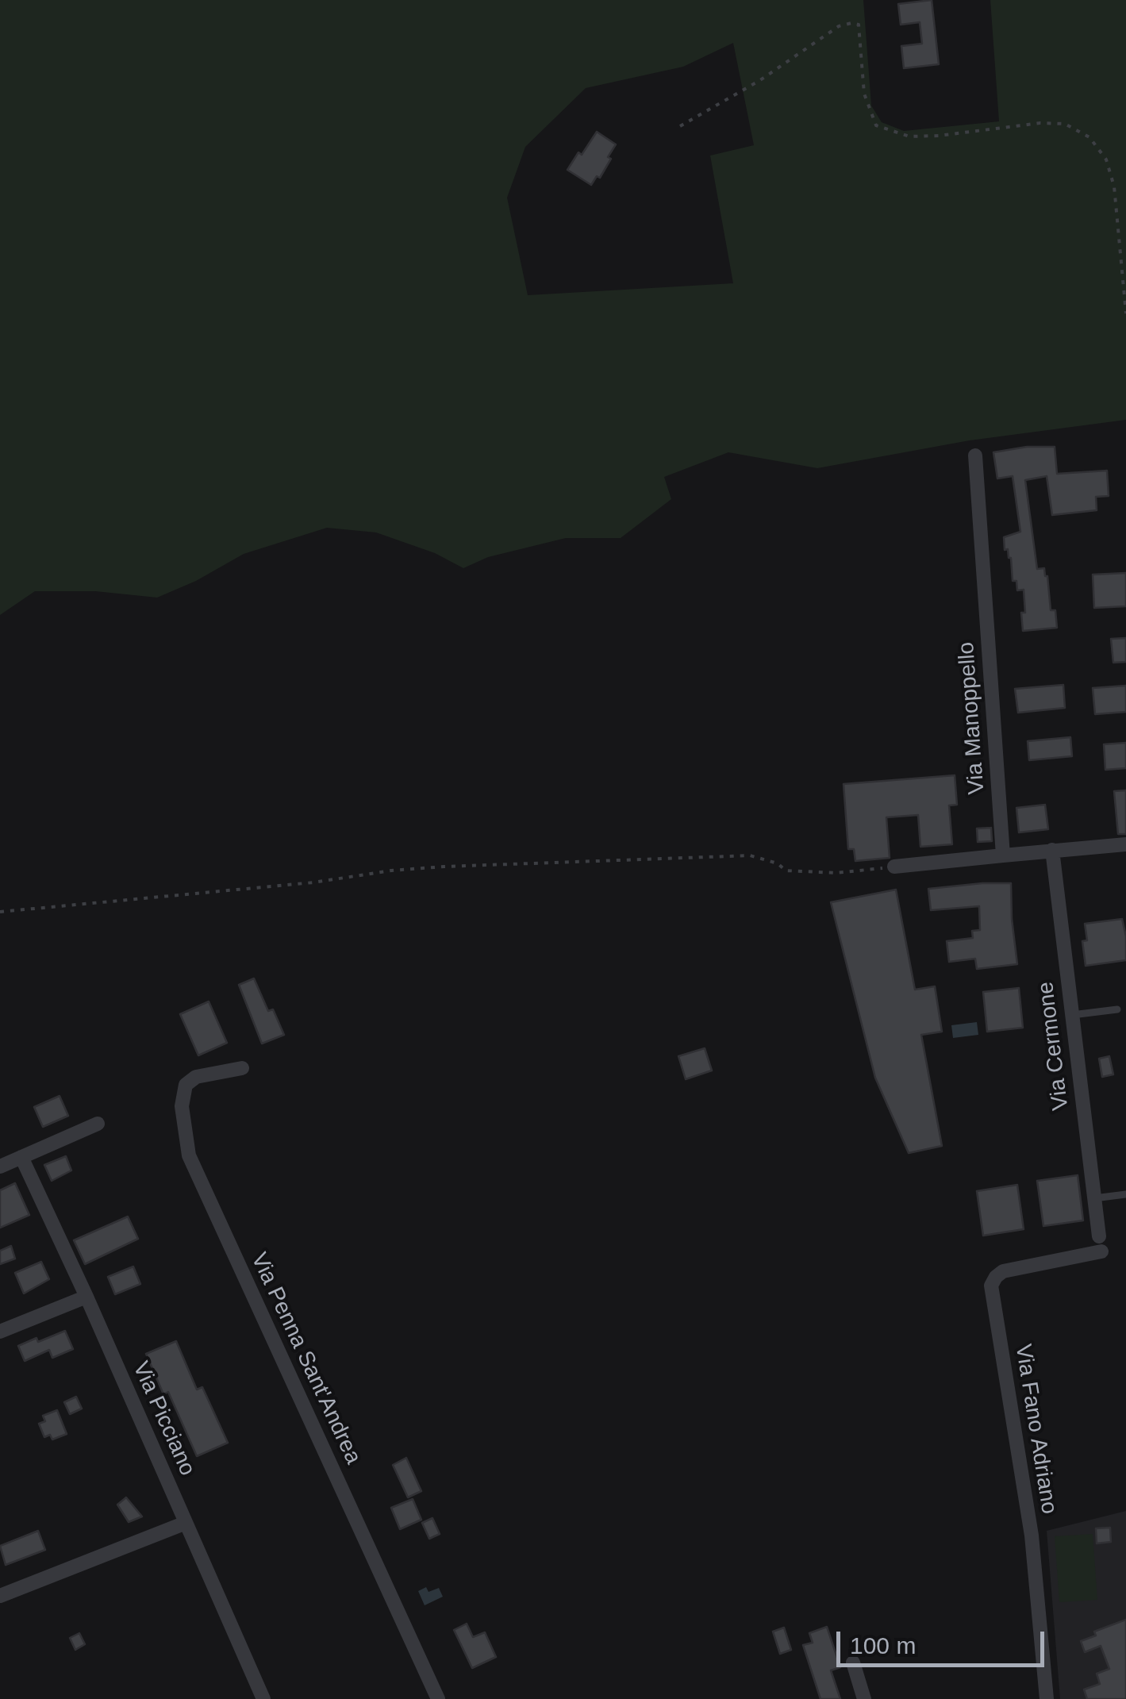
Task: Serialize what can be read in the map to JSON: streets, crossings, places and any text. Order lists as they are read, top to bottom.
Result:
{
  "streets": {
    "street": [
      "Via Manoppello",
      "Via Cermone",
      "Via Penna Sant'Andrea",
      "Via Picciano",
      "Via Fano Adriano"
    ]
  },
  "crossings": [
    ["Via Cermone", "Via Fano Adriano"]
  ],
  "scale_bar": "100 m"
}
